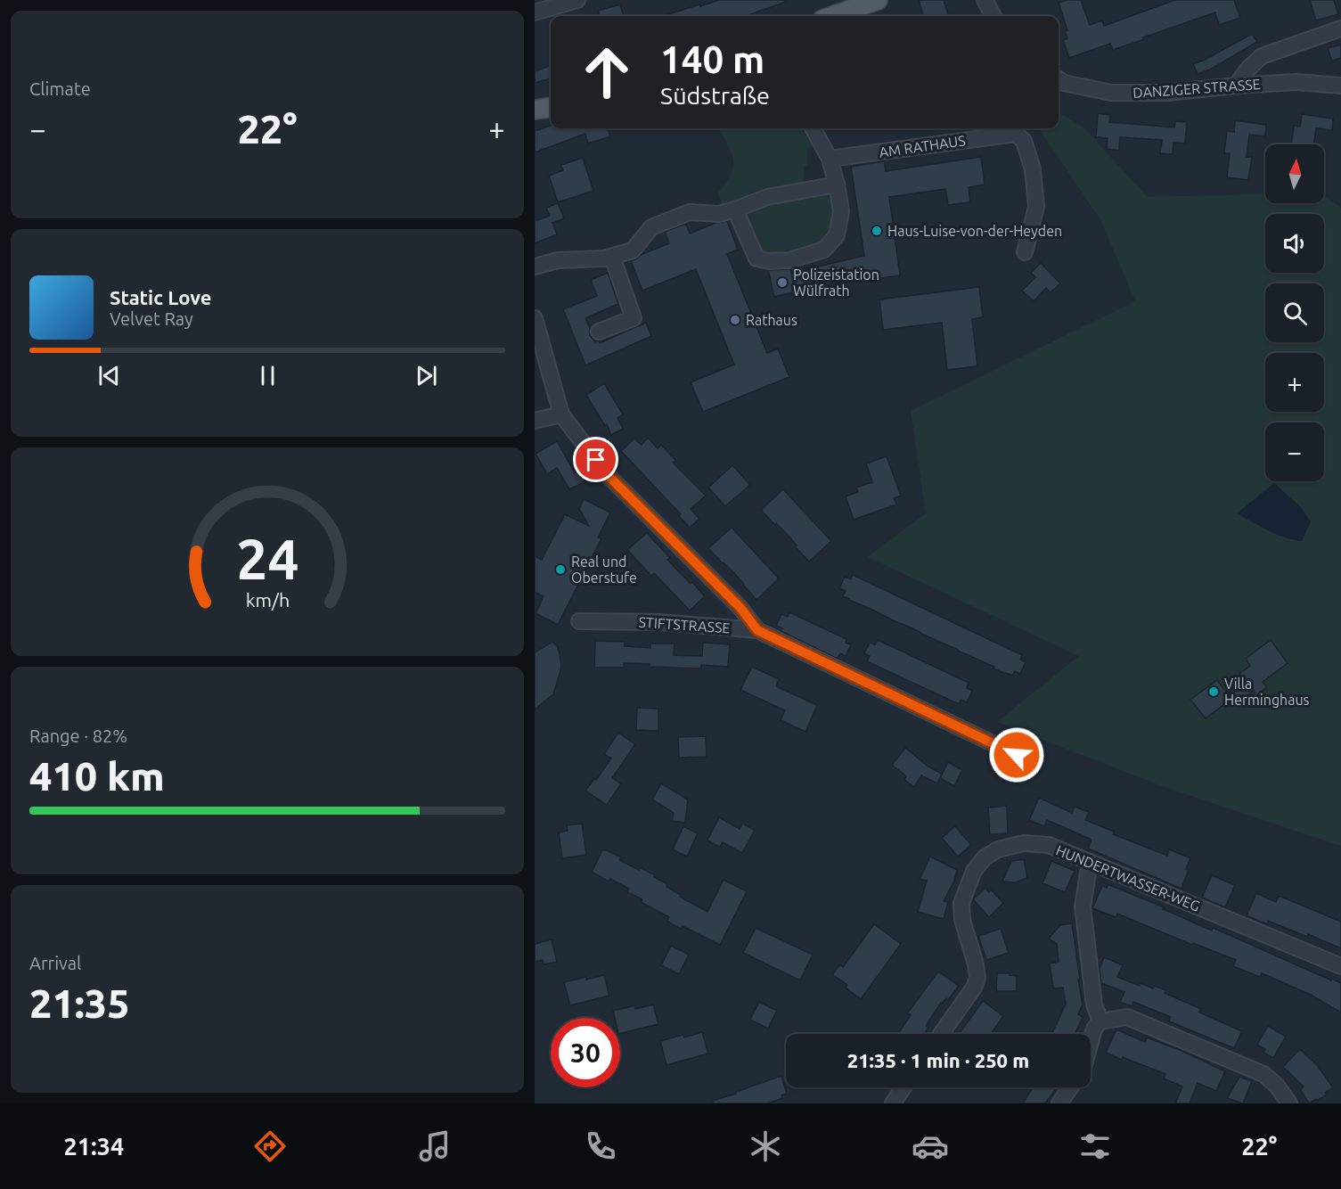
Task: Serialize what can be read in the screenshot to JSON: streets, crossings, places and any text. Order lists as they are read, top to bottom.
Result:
{
  "streets": {
    "street": [
      "DANZIGER STRASSE",
      "AM RATHAUS",
      "STIFTSTRASSE",
      "HUNDERTWASSER-WEG"
    ]
  },
  "places": [
    "Haus-Luise-von-der-Heyden",
    "Polizeistation Wülfrath",
    "Rathaus",
    "Real und Oberstufe",
    "Villa Herminghaus"
  ],
  "north": "top",
  "page": {
    "tile": [
      "Climate",
      ["Range · 82%", "410 km"],
      ["Arrival", "21:35"]
    ],
    "turn": ["140 m", "Südstraße"],
    "heat": ["−", "22°", "+"],
    "map_buttons": ["+", "−"],
    "song": ["Static Love", "Velvet Ray"],
    "limit": "30",
    "trip": "21:35 · 1 min · 250 m",
    "tabs": ["21:34", "22°"],
    "gauge": ["24", "km/h"]
  }
}
